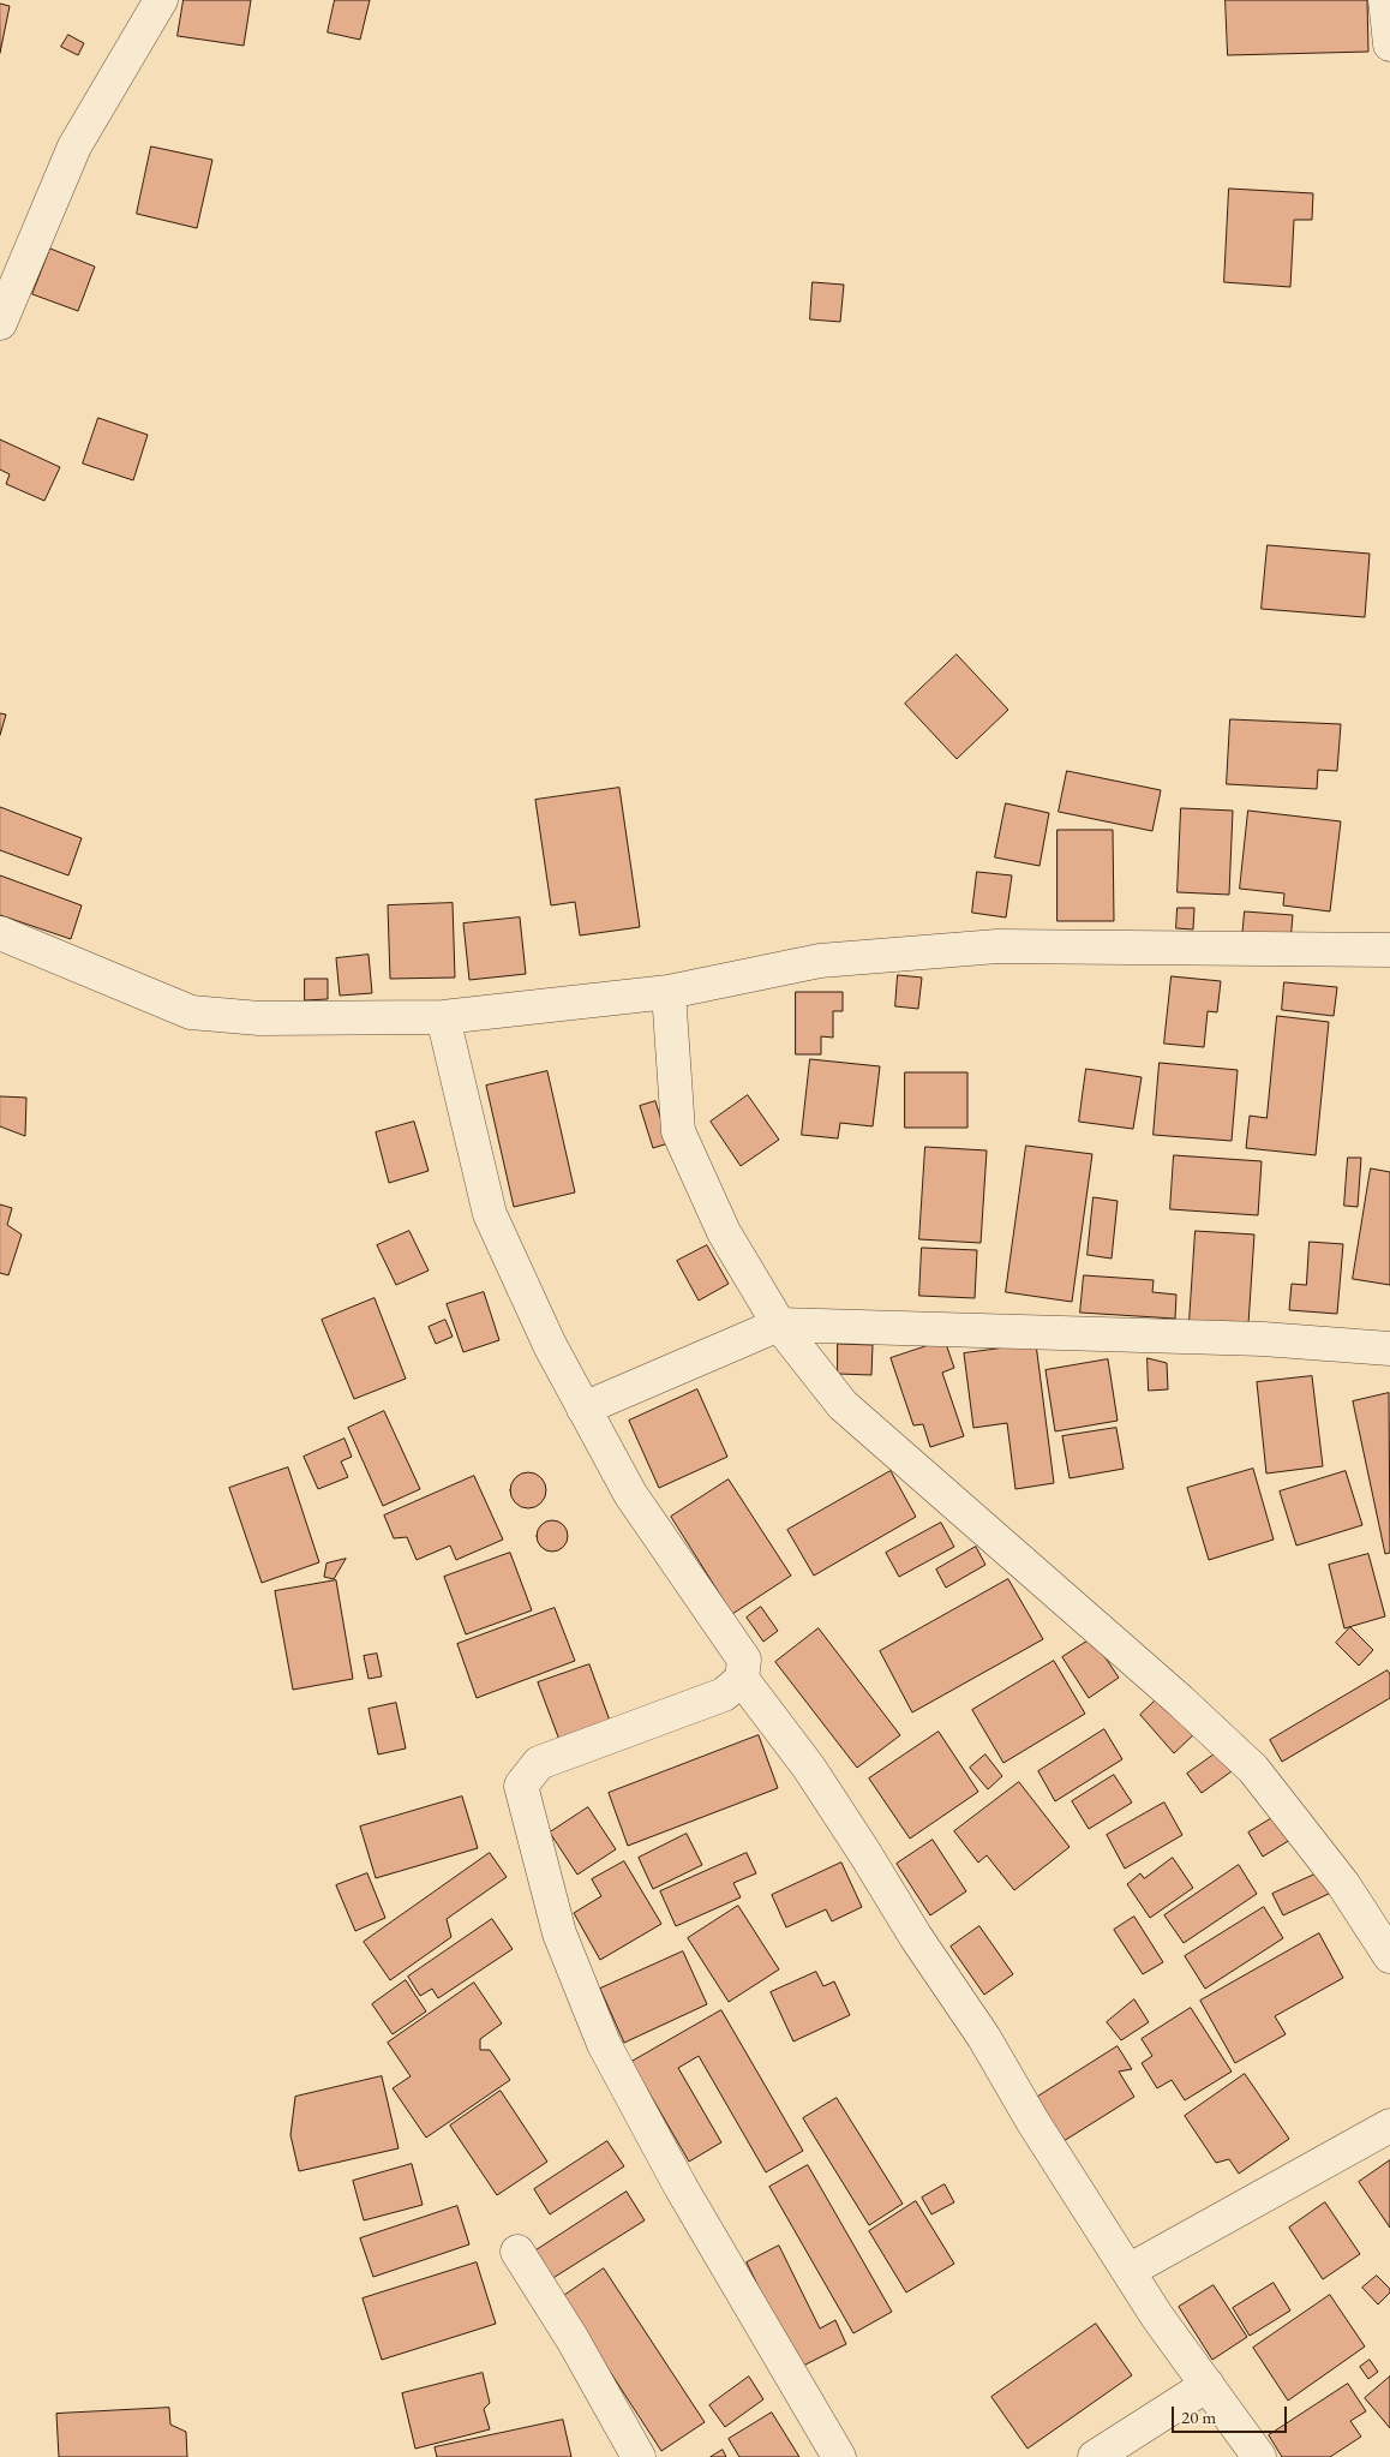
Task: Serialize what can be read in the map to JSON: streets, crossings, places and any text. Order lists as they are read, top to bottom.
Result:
{
  "scale_bar": "20 m"
}
